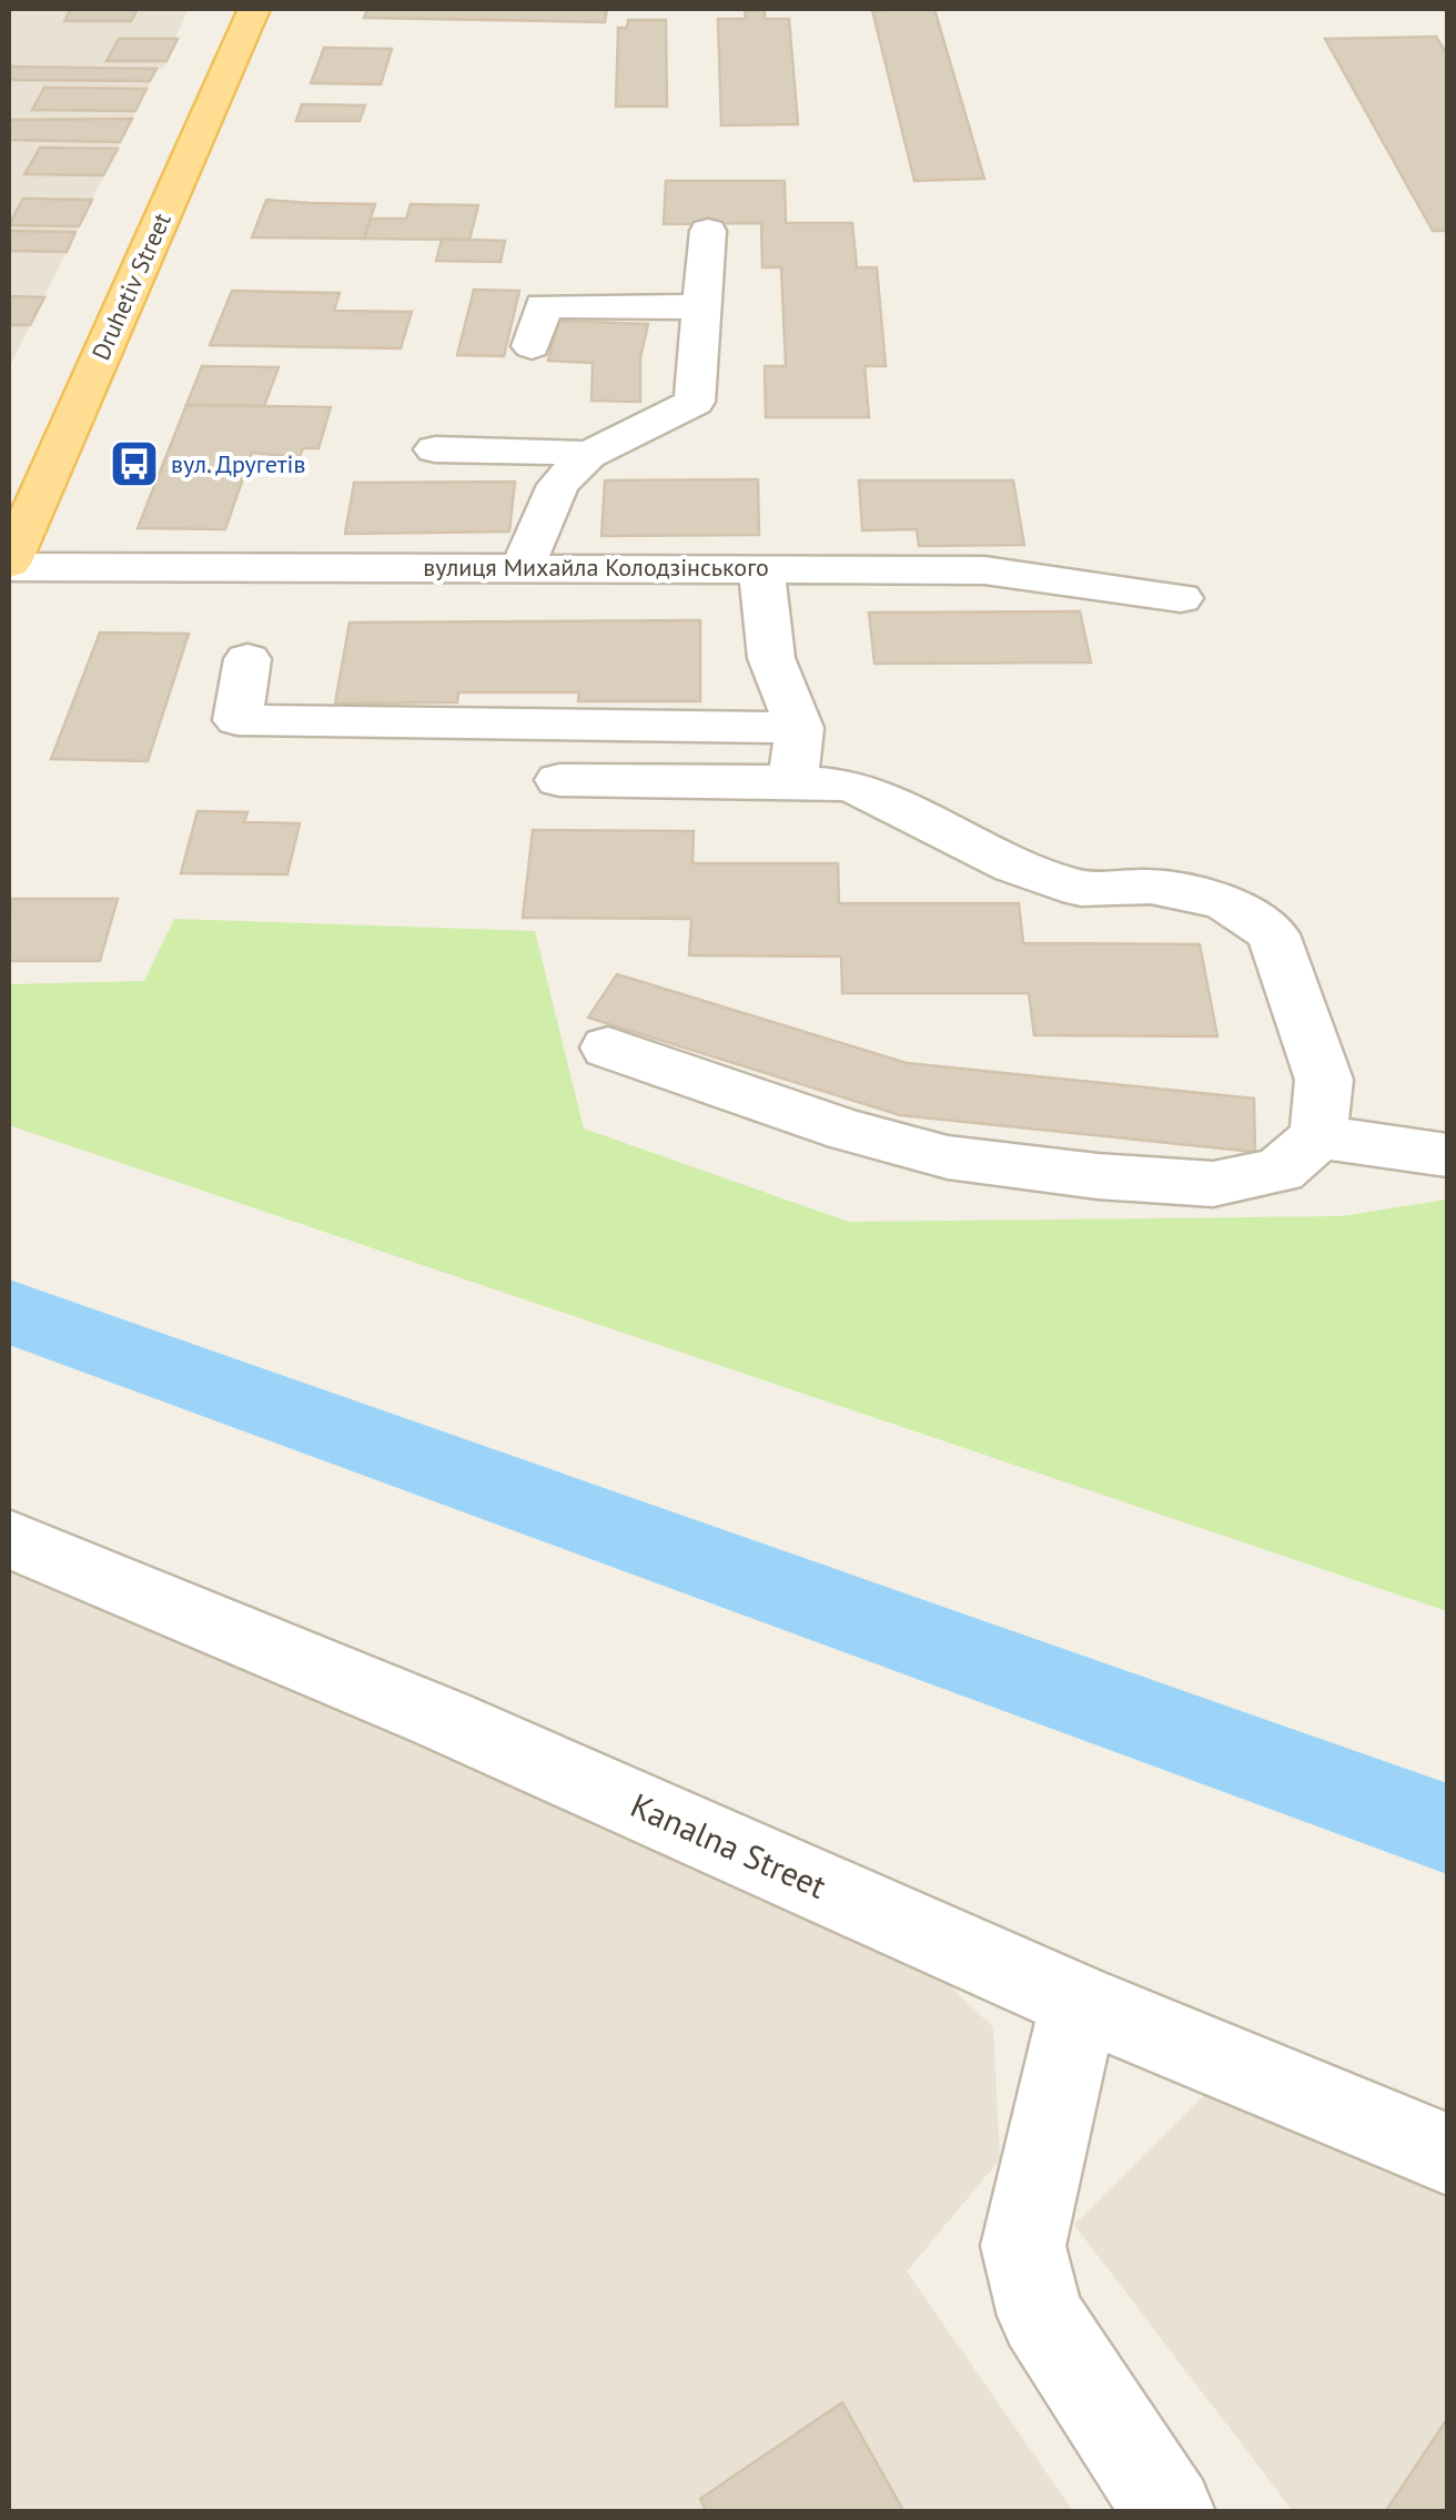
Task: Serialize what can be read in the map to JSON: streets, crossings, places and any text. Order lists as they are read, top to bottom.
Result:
{
  "streets": {
    "main road": ["Druhetiv Street"],
    "street": ["вулиця Михайла Колодзінського", "Kanalna Street"]
  },
  "crossings": [
    ["Druhetiv Street", "вулиця Михайла Колодзінського"]
  ],
  "places": {
    "bus stop": ["вул. Другетів"]
  }
}
